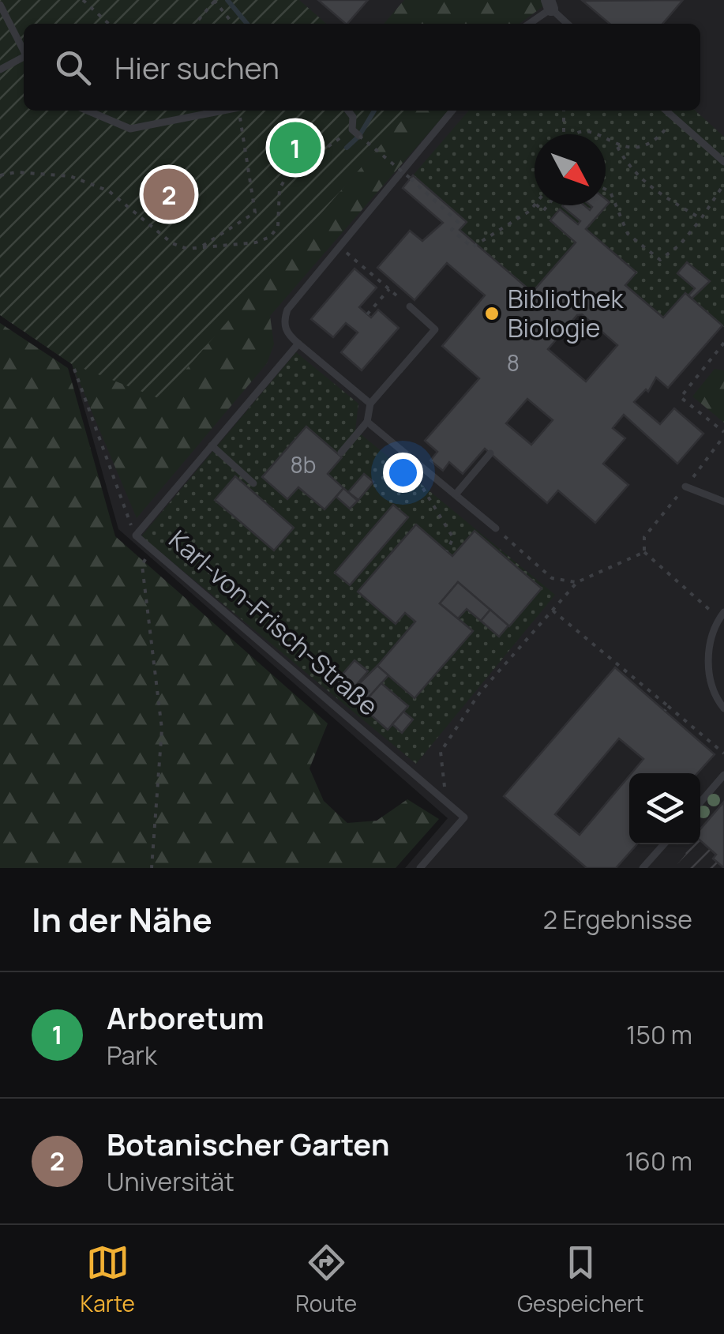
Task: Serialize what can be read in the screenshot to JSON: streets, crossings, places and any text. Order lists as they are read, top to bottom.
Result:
{
  "streets": {
    "lane": ["Karl-von-Frisch-Straße"]
  },
  "places": ["Bibliothek Biologie"],
  "house_numbers": ["8", "8b"],
  "north": "bottom right",
  "page": {
    "search": "Hier suchen",
    "pins": ["1", "2"],
    "heading": ["In der Nähe", "2 Ergebnisse"],
    "list": [
      {
        "mark": "1",
        "name": "Arboretum",
        "note": "Park",
        "value": "150 m"
      },
      {
        "mark": "2",
        "name": "Botanischer Garten",
        "note": "Universität",
        "value": "160 m"
      }
    ],
    "nav": ["Karte", "Route", "Gespeichert"]
  }
}
